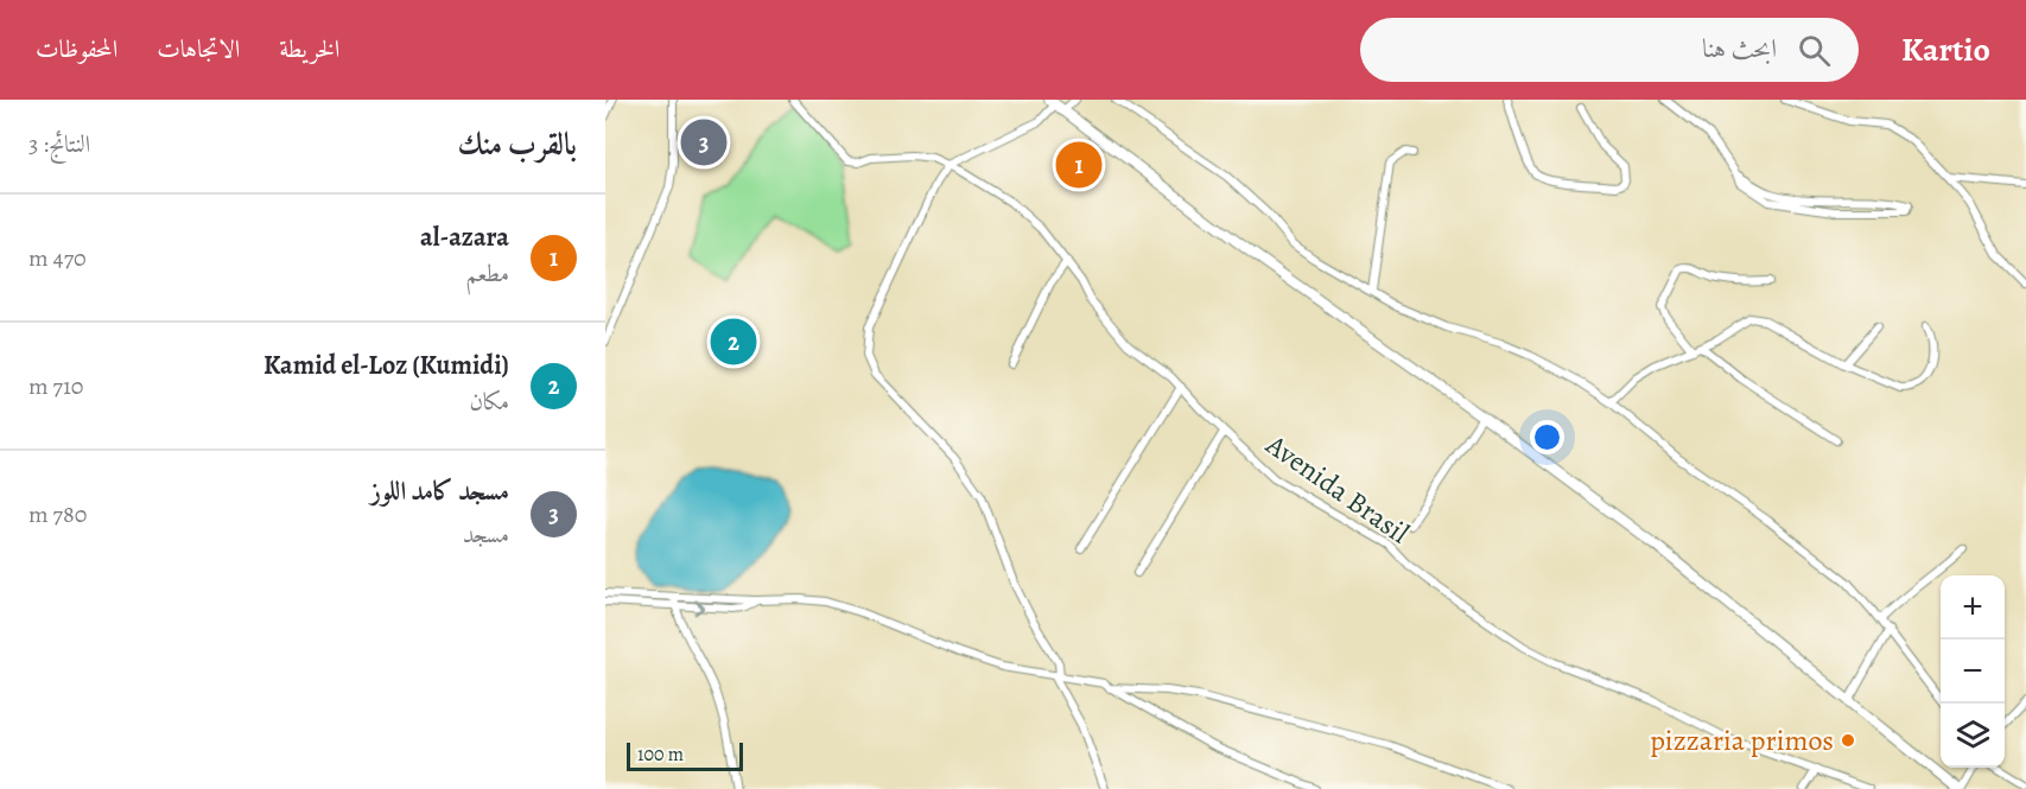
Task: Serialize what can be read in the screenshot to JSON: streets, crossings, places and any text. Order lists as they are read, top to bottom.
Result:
{
  "streets": {
    "street": ["Avenida Brasil"]
  },
  "places": ["pizzaria primos"],
  "scale_bar": "100 m",
  "page": {
    "header": "Kartio",
    "search": "ابحث هنا",
    "nav": ["الخريطة", "الاتجاهات", "المحفوظات"],
    "heading": ["بالقرب منك", "النتائج: 3"],
    "pins": ["3", "1", "2"],
    "list": [
      {
        "mark": "1",
        "name": "al-azara",
        "note": "مطعم",
        "value": "470 m"
      },
      {
        "mark": "2",
        "name": "Kamid el-Loz (Kumidi)",
        "note": "مكان",
        "value": "710 m"
      },
      {
        "mark": "3",
        "name": "مسجد كامد اللوز",
        "note": "مسجد",
        "value": "780 m"
      }
    ],
    "map_buttons": ["+", "−"],
    "scale": "100 m"
  }
}
